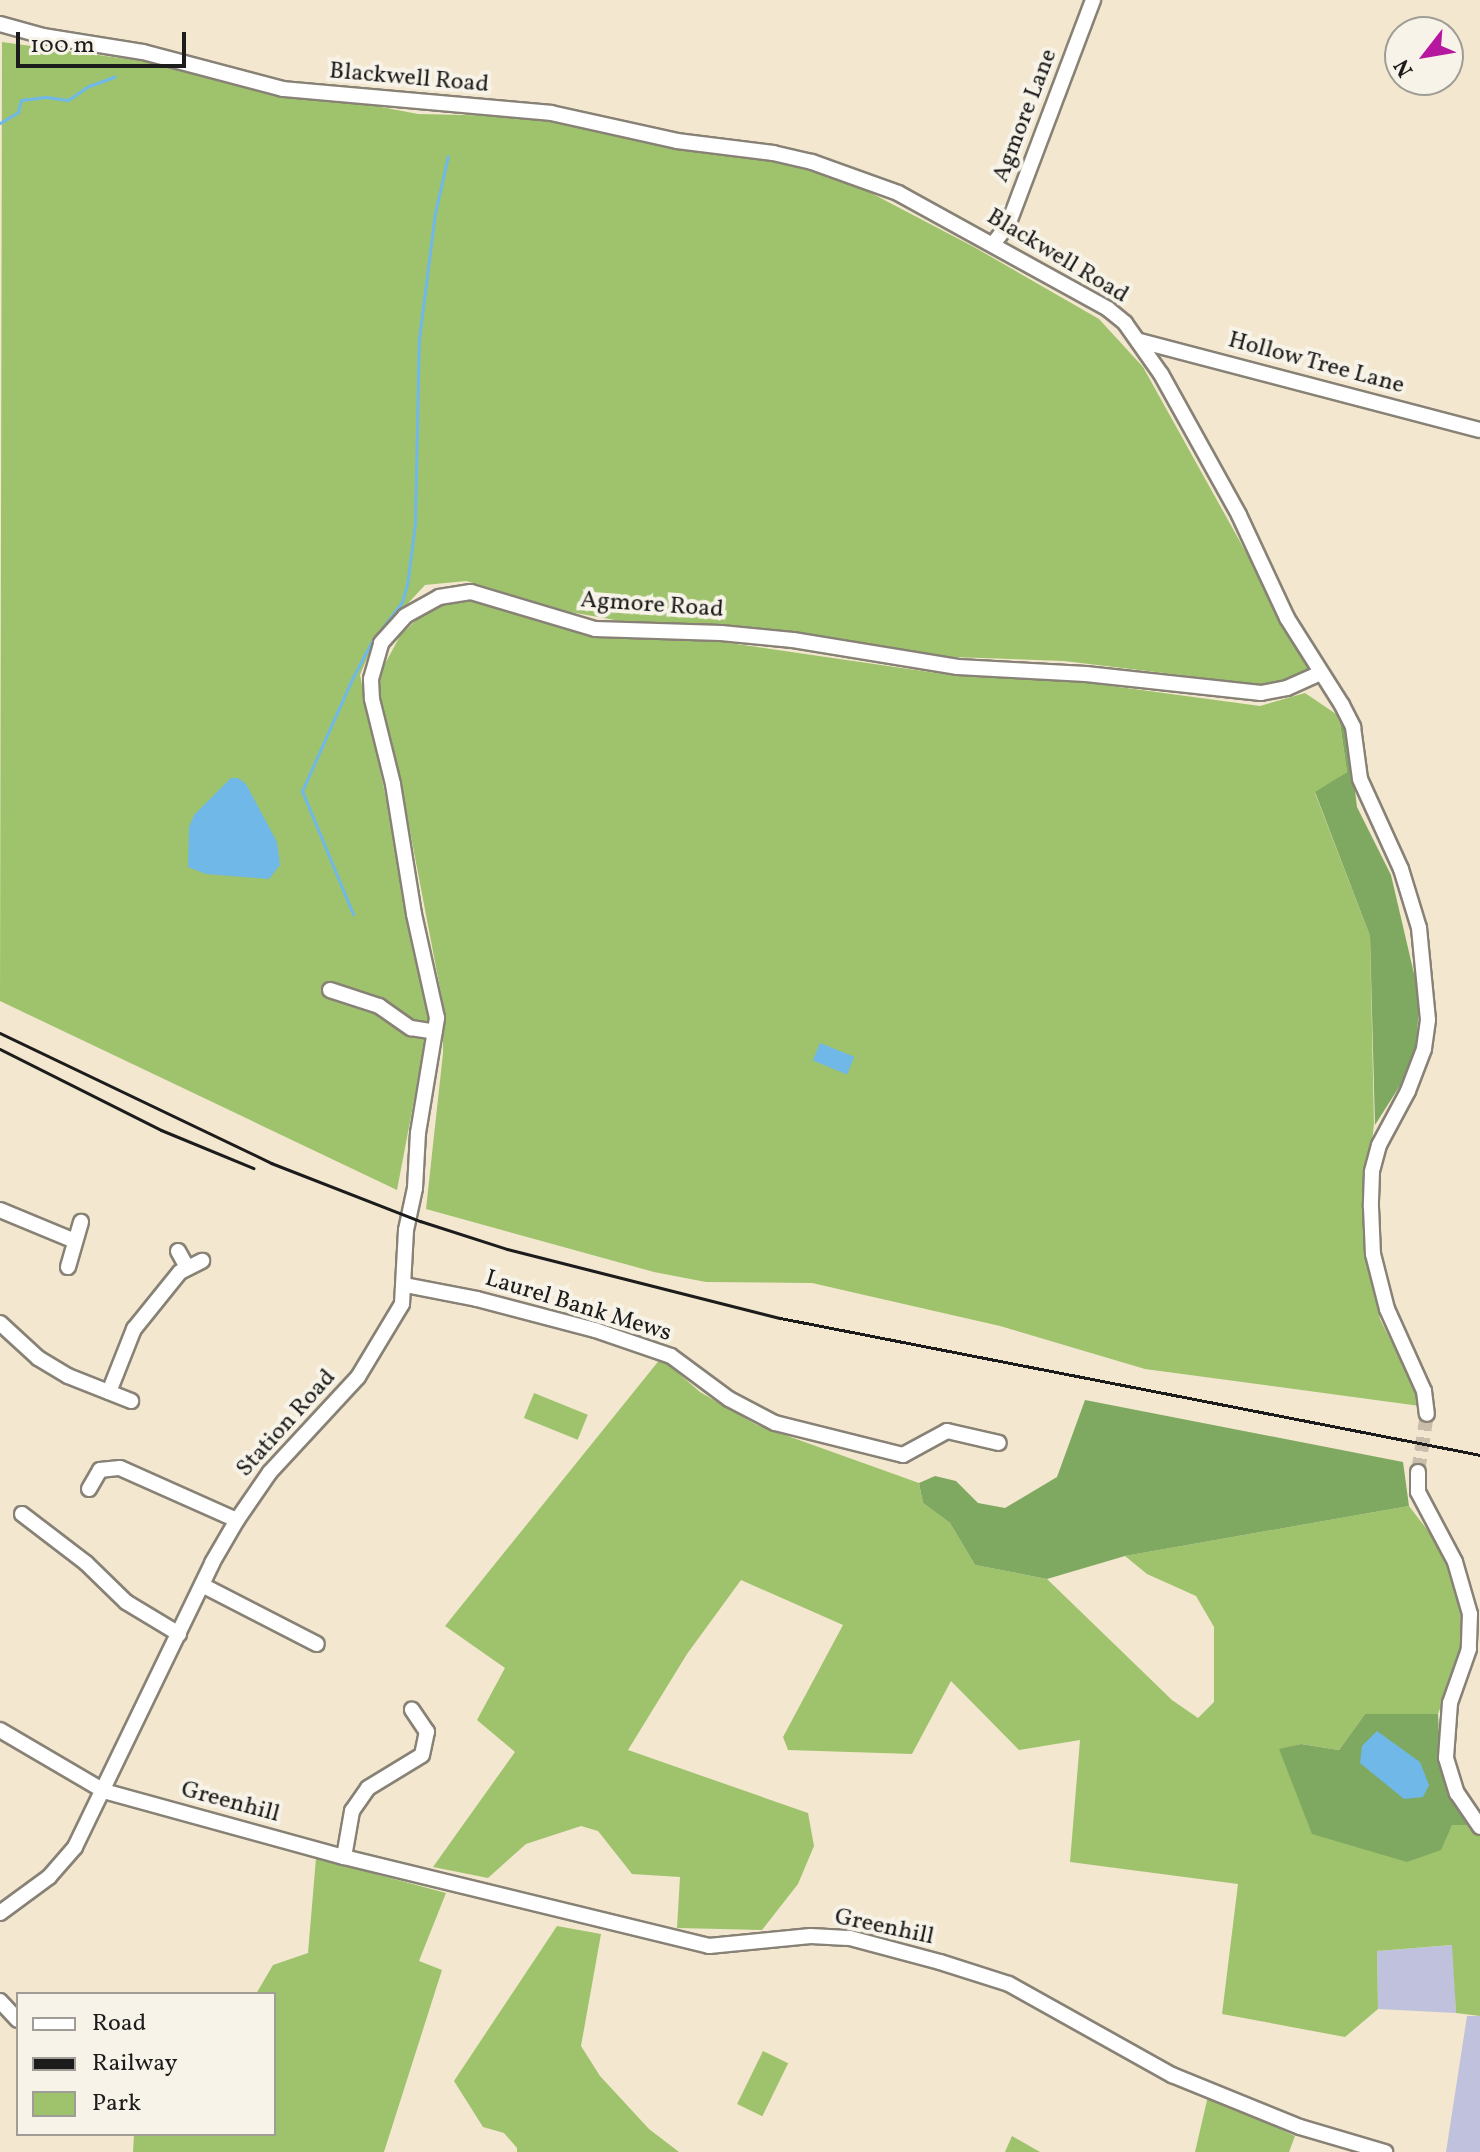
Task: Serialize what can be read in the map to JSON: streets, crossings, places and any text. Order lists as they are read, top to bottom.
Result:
{
  "streets": {
    "street": [
      "Blackwell Road",
      "Agmore Lane",
      "Hollow Tree Lane",
      "Agmore Road",
      "Laurel Bank Mews",
      "Station Road",
      "Greenhill"
    ]
  },
  "crossings": [
    ["Blackwell Road", "Agmore Lane"],
    ["Blackwell Road", "Hollow Tree Lane"],
    ["Blackwell Road", "Agmore Road"],
    ["Agmore Road", "Station Road"],
    ["Laurel Bank Mews", "Station Road"],
    ["Station Road", "Greenhill"]
  ],
  "legend": ["Road", "Railway", "Park"],
  "scale_bar": "100 m",
  "north": "bottom left"
}
